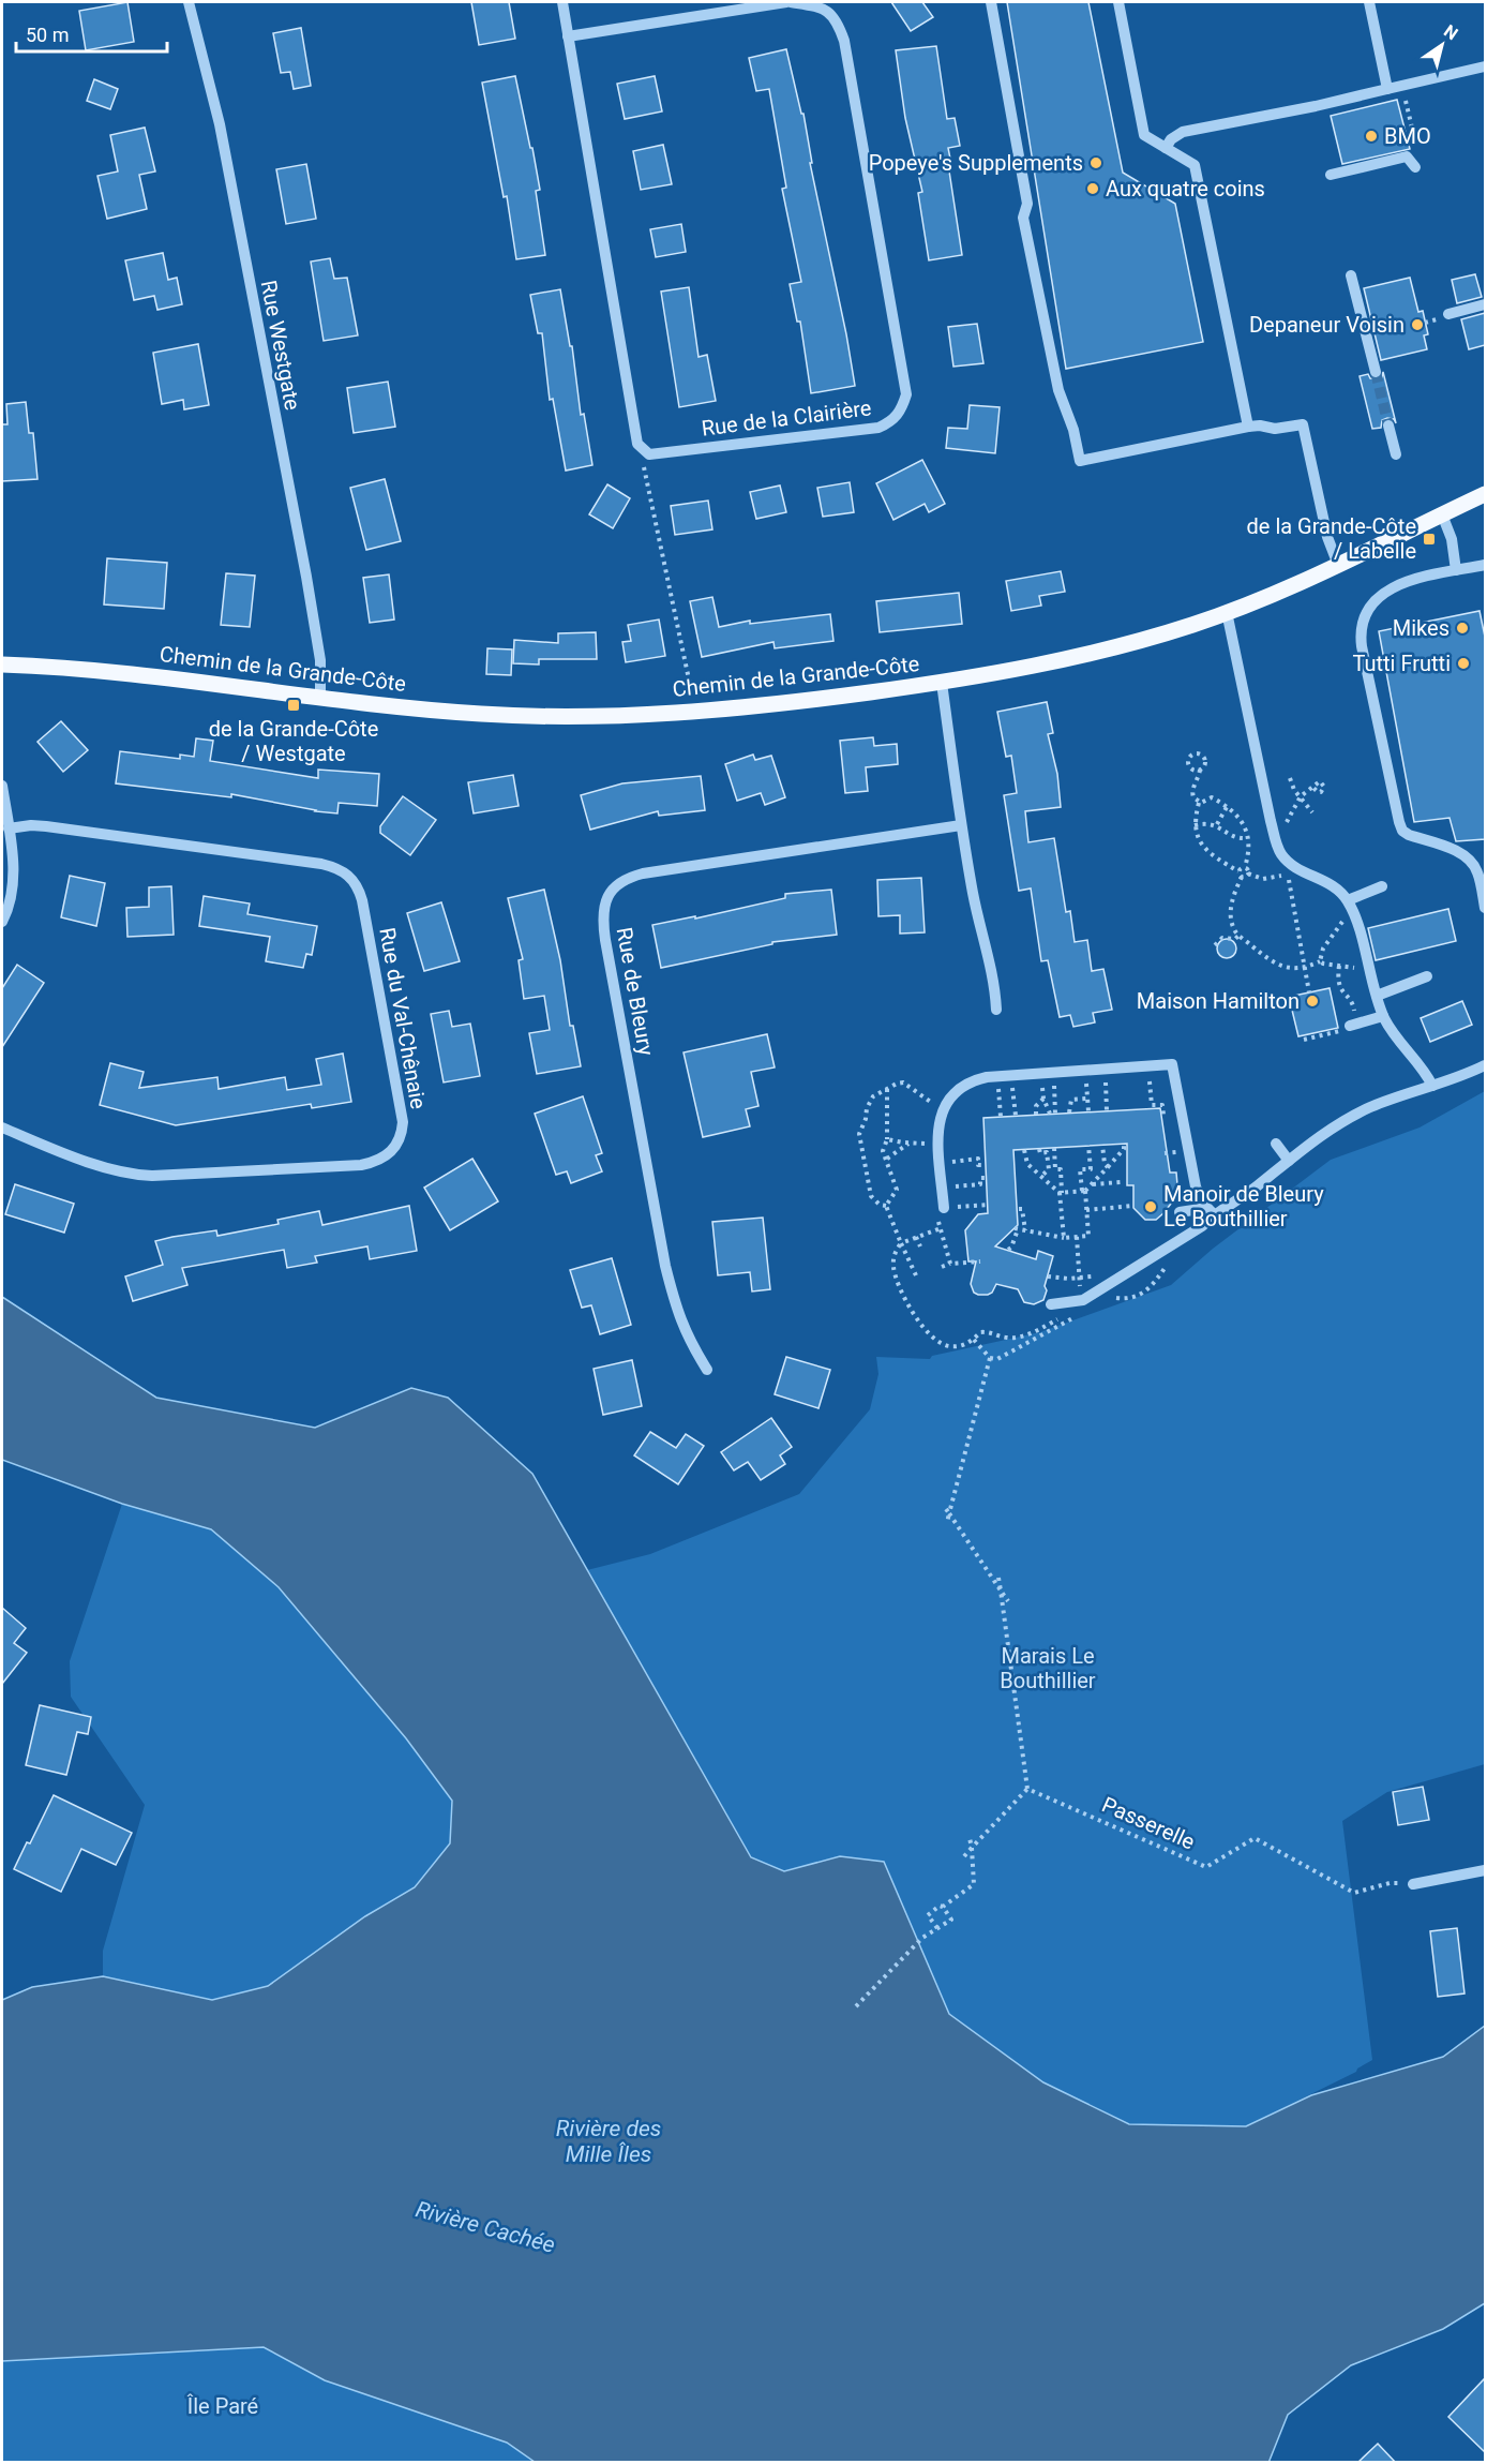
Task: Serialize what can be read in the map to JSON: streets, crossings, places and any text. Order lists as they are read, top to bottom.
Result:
{
  "streets": {
    "main road": ["Chemin de la Grande-Côte"],
    "street": [
      "Rue Westgate",
      "Rue de la Clairière",
      "Rue de Bleury",
      "Rue du Val-Chênaie"
    ],
    "path": ["Passerelle"]
  },
  "crossings": [
    ["Rue Westgate", "Chemin de la Grande-Côte"]
  ],
  "water": ["Rivière des Mille Îles", "Rivière Cachée"],
  "parks": ["Marais Le Bouthillier", "Île Paré"],
  "places": {
    "other": [
      "BMO",
      "Popeye's Supplements",
      "Aux quatre coins",
      "Depaneur Voisin",
      "Mikes",
      "Tutti Frutti",
      "Maison Hamilton",
      "Manoir de Bleury Le Bouthillier"
    ],
    "transit": ["de la Grande-Côte / Labelle", "de la Grande-Côte / Westgate"]
  },
  "scale_bar": "50 m",
  "north": "top right"
}
